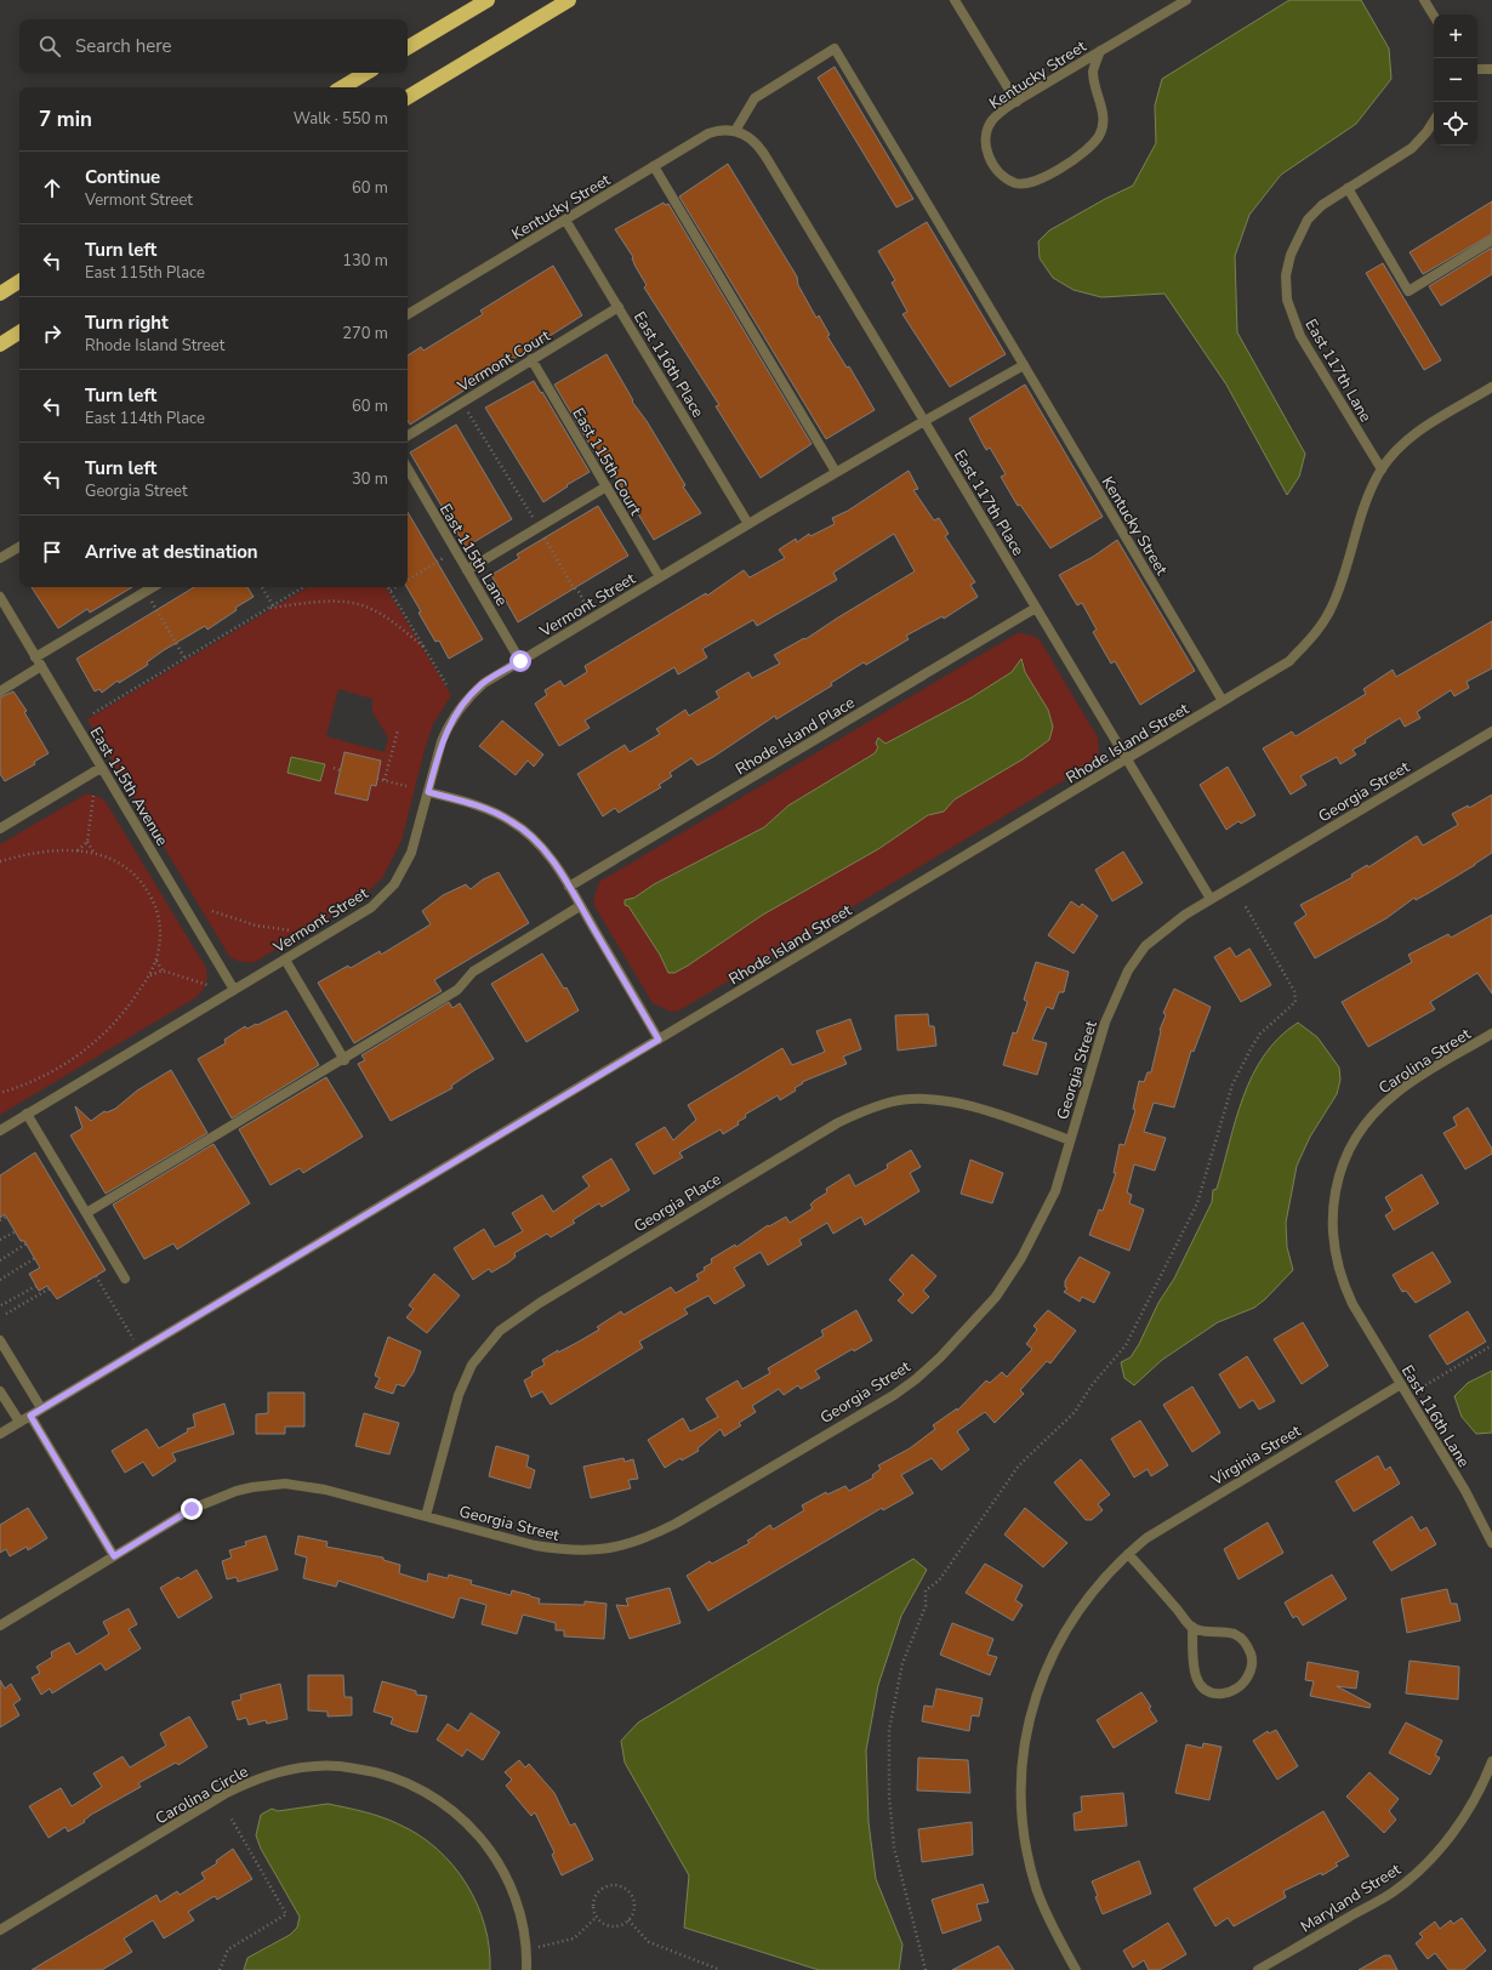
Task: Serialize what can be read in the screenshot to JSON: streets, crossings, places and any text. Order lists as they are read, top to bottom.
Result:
{
  "streets": {
    "street": [
      "Kentucky Street",
      "Vermont Court",
      "East 116th Place",
      "East 117th Lane",
      "East 115th Court",
      "East 117th Place",
      "East 115th Lane",
      "Vermont Street",
      "Rhode Island Place",
      "Rhode Island Street",
      "East 115th Avenue",
      "Georgia Street",
      "Carolina Street",
      "Georgia Place",
      "East 116th Lane",
      "Virginia Street",
      "Carolina Circle",
      "Maryland Street"
    ]
  },
  "crossings": [
    ["Kentucky Street", "East 116th Place"],
    ["Kentucky Street", "East 117th Place"],
    ["Kentucky Street", "Vermont Street"],
    ["Kentucky Street", "Rhode Island Street"],
    ["Vermont Court", "East 116th Place"],
    ["Vermont Court", "East 115th Court"],
    ["East 116th Place", "Vermont Street"],
    ["East 117th Lane", "Rhode Island Street"],
    ["East 115th Court", "Vermont Street"],
    ["East 117th Place", "Vermont Street"],
    ["East 117th Place", "Rhode Island Place"],
    ["East 117th Place", "Rhode Island Street"],
    ["East 117th Place", "Georgia Street"],
    ["East 115th Lane", "Vermont Street"],
    ["Vermont Street", "East 115th Avenue"],
    ["Georgia Street", "Georgia Place"],
    ["Carolina Street", "East 116th Lane"],
    ["East 116th Lane", "Virginia Street"]
  ],
  "page": {
    "map_buttons": ["+", "−"],
    "search": "Search here",
    "heading": ["7 min", "Walk · 550 m"],
    "list": [
      ["Continue", "Vermont Street", "60 m"],
      ["Turn left", "East 115th Place", "130 m"],
      ["Turn right", "Rhode Island Street", "270 m"],
      ["Turn left", "East 114th Place", "60 m"],
      ["Turn left", "Georgia Street", "30 m"],
      "Arrive at destination"
    ]
  }
}
